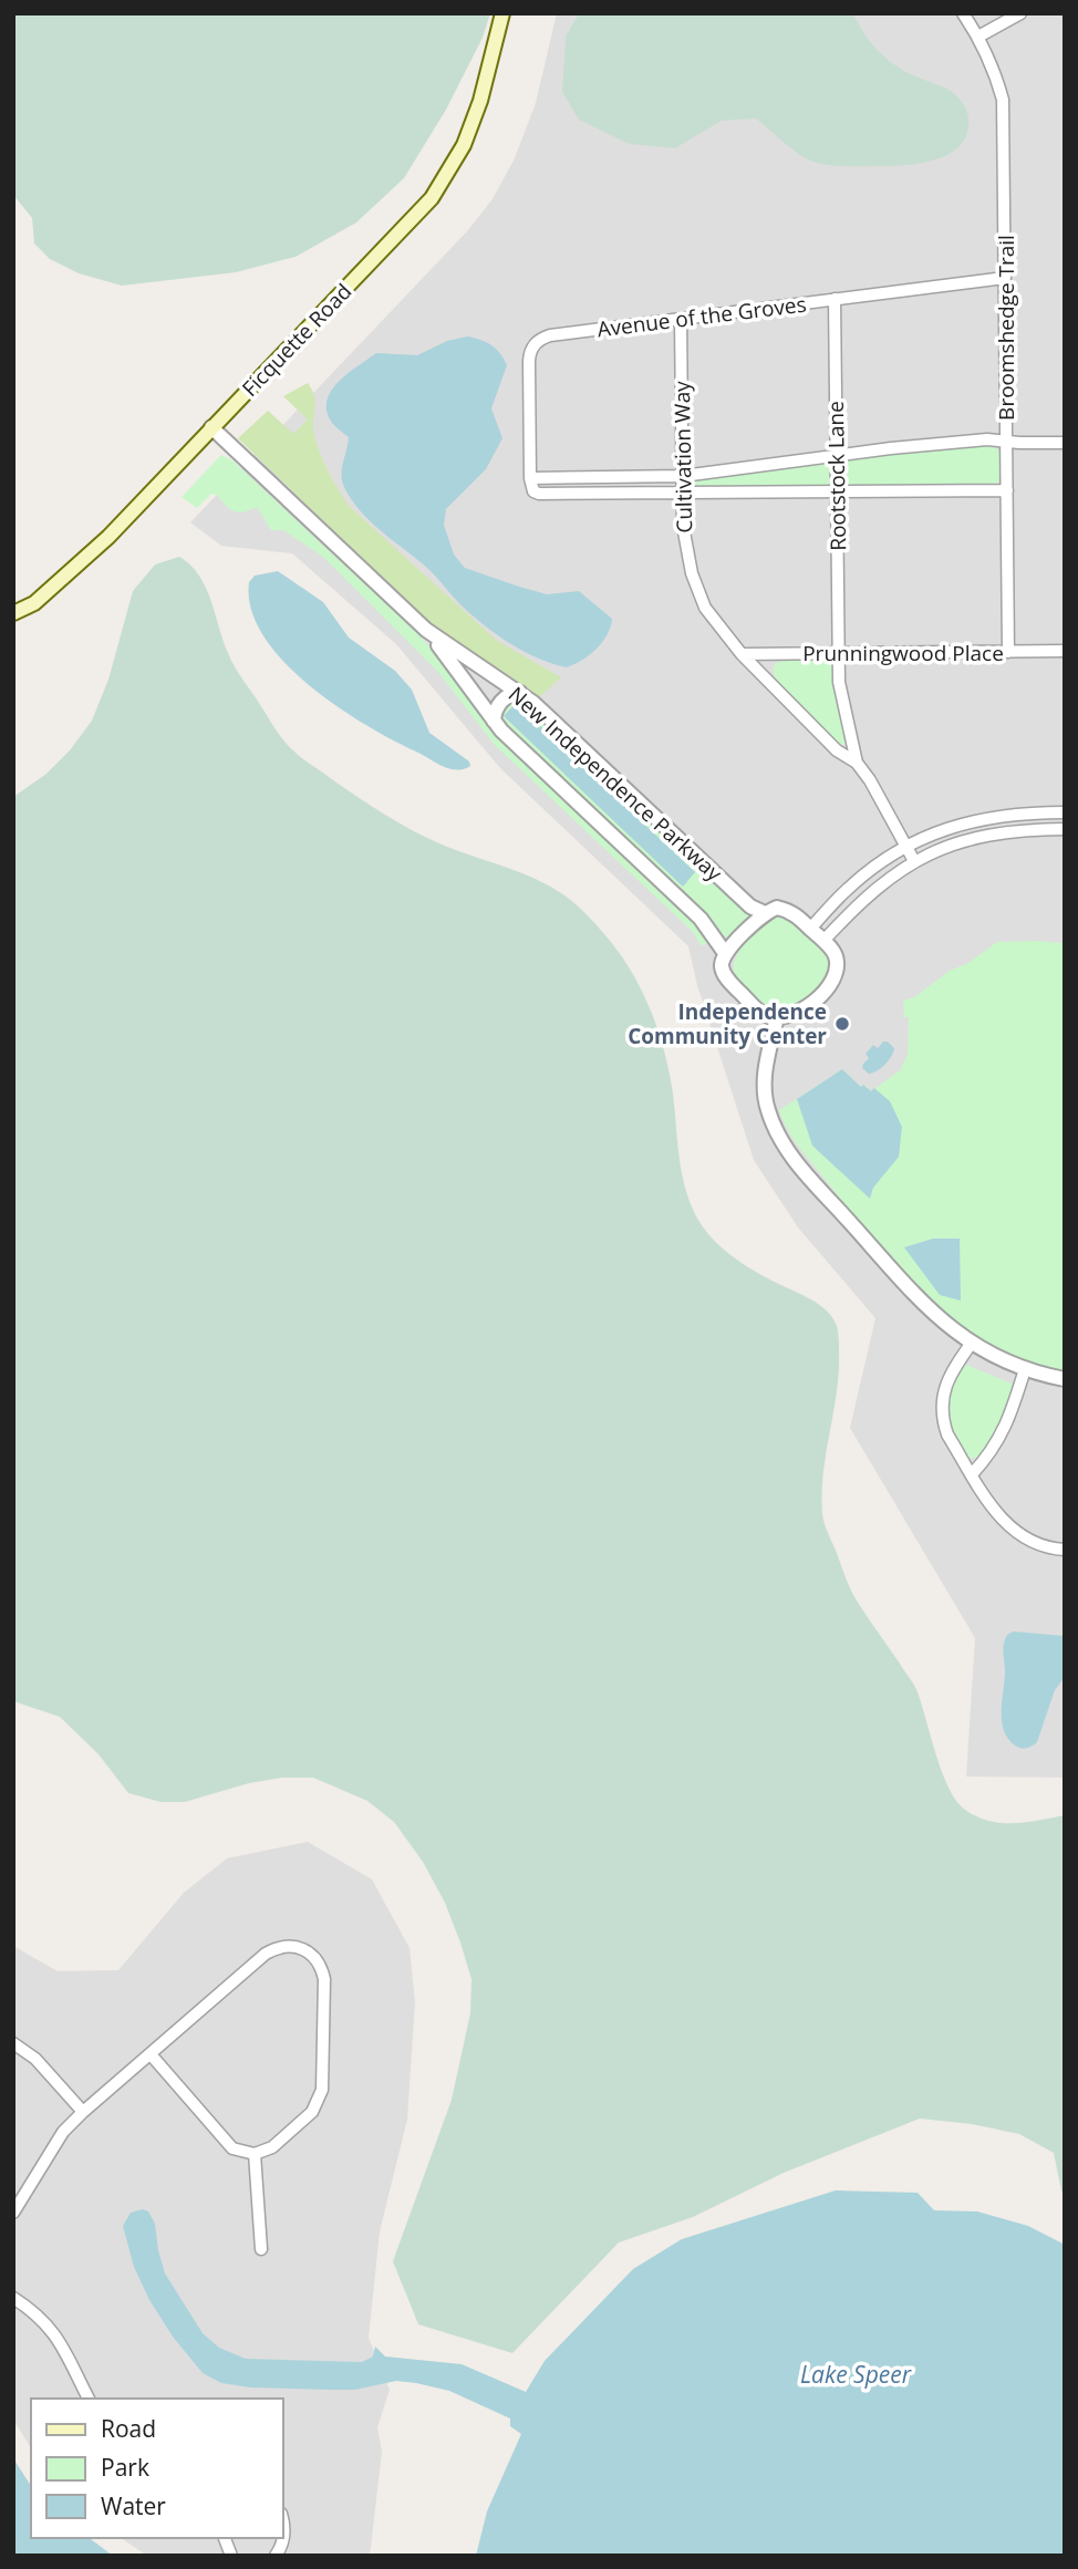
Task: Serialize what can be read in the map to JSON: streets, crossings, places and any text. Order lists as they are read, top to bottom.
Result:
{
  "streets": {
    "main road": ["Ficquette Road"],
    "street": [
      "Avenue of the Groves",
      "Broomshedge Trail",
      "Cultivation Way",
      "Rootstock Lane",
      "Prunningwood Place",
      "New Independence Parkway"
    ]
  },
  "crossings": [
    ["Avenue of the Groves", "Broomshedge Trail"],
    ["Avenue of the Groves", "Cultivation Way"],
    ["Avenue of the Groves", "Rootstock Lane"],
    ["Broomshedge Trail", "Prunningwood Place"],
    ["Ficquette Road", "New Independence Parkway"],
    ["Cultivation Way", "Rootstock Lane"],
    ["Cultivation Way", "Prunningwood Place"],
    ["Rootstock Lane", "Prunningwood Place"]
  ],
  "water": ["Lake Speer"],
  "places": ["Independence Community Center"],
  "legend": ["Road", "Park", "Water"]
}
